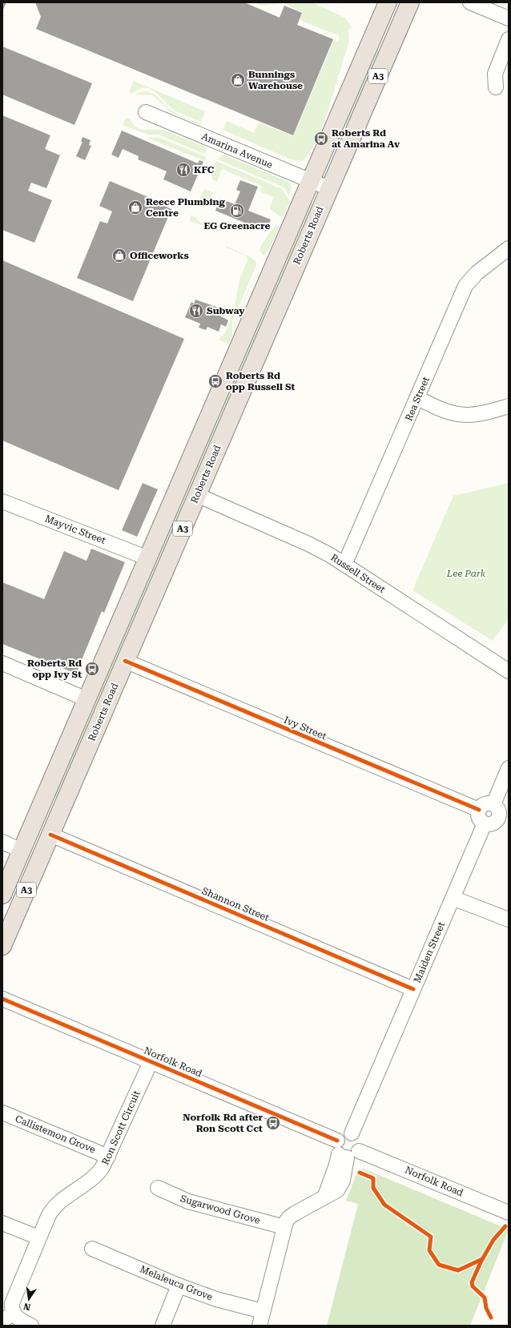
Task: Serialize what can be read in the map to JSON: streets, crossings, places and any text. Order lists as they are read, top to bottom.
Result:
{
  "streets": {
    "highway": ["A3", "Roberts Road"],
    "street": [
      "Amarina Avenue",
      "Rea Street",
      "Mayvic Street",
      "Russell Street",
      "Ivy Street",
      "Shannon Street",
      "Maiden Street",
      "Norfolk Road",
      "Ron Scott Circuit",
      "Callistemon Grove",
      "Sugarwood Grove",
      "Melaleuca Grove"
    ]
  },
  "crossings": [
    ["Amarina Avenue", "Roberts Road"],
    ["Roberts Road", "Mayvic Street"],
    ["Roberts Road", "Russell Street"],
    ["Roberts Road", "Ivy Street"],
    ["Roberts Road", "Shannon Street"],
    ["Rea Street", "Russell Street"],
    ["Shannon Street", "Maiden Street"],
    ["Maiden Street", "Norfolk Road"],
    ["Norfolk Road", "Ron Scott Circuit"],
    ["Ron Scott Circuit", "Callistemon Grove"]
  ],
  "parks": ["Lee Park"],
  "places": {
    "shop": ["Bunnings Warehouse", "Reece Plumbing Centre", "Officeworks"],
    "bus stop": [
      "Roberts Rd at Amarina Av",
      "Roberts Rd opp Russell St",
      "Roberts Rd opp Ivy St",
      "Norfolk Rd after Ron Scott Cct"
    ],
    "restaurant": ["KFC", "Subway"],
    "fuel station": ["EG Greenacre"]
  },
  "north": "bottom"
}
